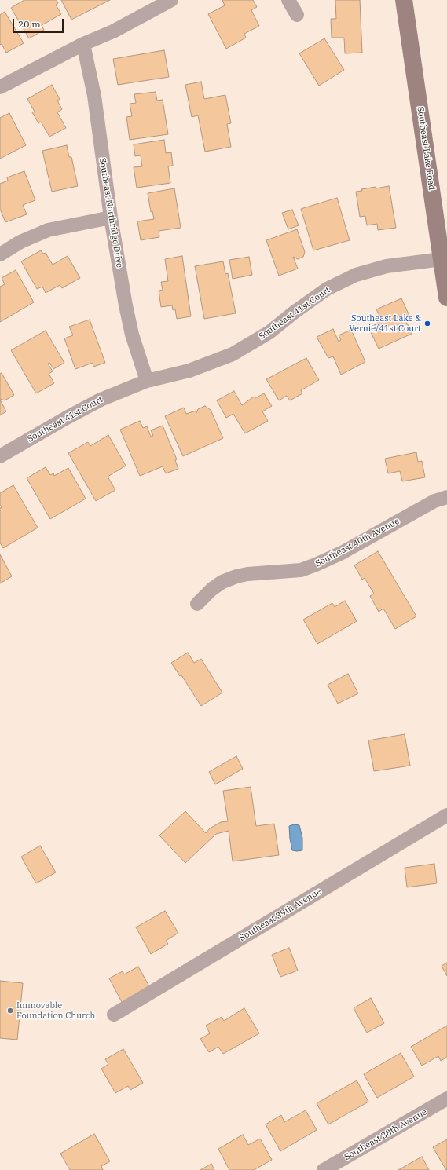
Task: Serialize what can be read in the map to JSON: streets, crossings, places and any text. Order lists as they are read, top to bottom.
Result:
{
  "streets": {
    "main road": ["Southeast Lake Road"],
    "street": [
      "Southeast Northridge Drive",
      "Southeast 41st Court",
      "Southeast 40th Avenue",
      "Southeast 39th Avenue",
      "Southeast 38th Avenue"
    ]
  },
  "crossings": [
    ["Southeast Lake Road", "Southeast 41st Court"],
    ["Southeast Northridge Drive", "Southeast 41st Court"]
  ],
  "places": ["Southeast Lake & Vernie/41st Court", "Immovable Foundation Church"],
  "scale_bar": "20 m"
}
